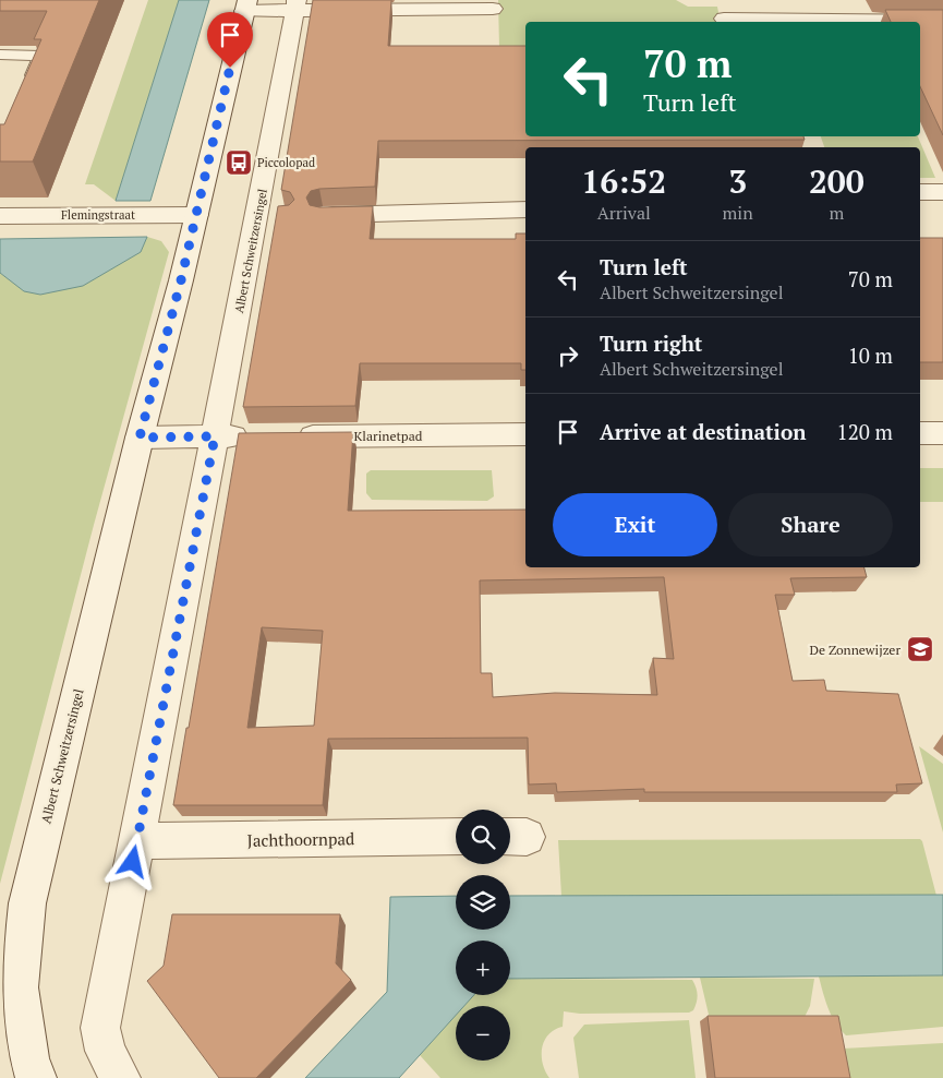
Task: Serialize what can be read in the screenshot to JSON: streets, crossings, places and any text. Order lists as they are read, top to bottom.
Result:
{
  "streets": {
    "street": [
      "Flemingstraat",
      "Albert Schweitzersingel",
      "Klarinetpad",
      "Jachthoornpad"
    ]
  },
  "crossings": [
    ["Flemingstraat", "Albert Schweitzersingel"],
    ["Albert Schweitzersingel", "Jachthoornpad"]
  ],
  "places": {
    "bus stop": ["Piccolopad"],
    "school or university": ["De Zonnewijzer"]
  },
  "page": {
    "turn": ["70 m", "Turn left"],
    "eta": [
      "16:52",
      "Arrival",
      "3",
      "min",
      "200",
      "m"
    ],
    "list": [
      {
        "name": "Turn left",
        "note": "Albert Schweitzersingel",
        "value": "70 m"
      },
      {
        "name": "Turn right",
        "note": "Albert Schweitzersingel",
        "value": "10 m"
      },
      {
        "name": "Arrive at destination",
        "value": "120 m"
      }
    ],
    "buttons": ["Exit", "Share"],
    "map_buttons": ["+", "−"]
  }
}
